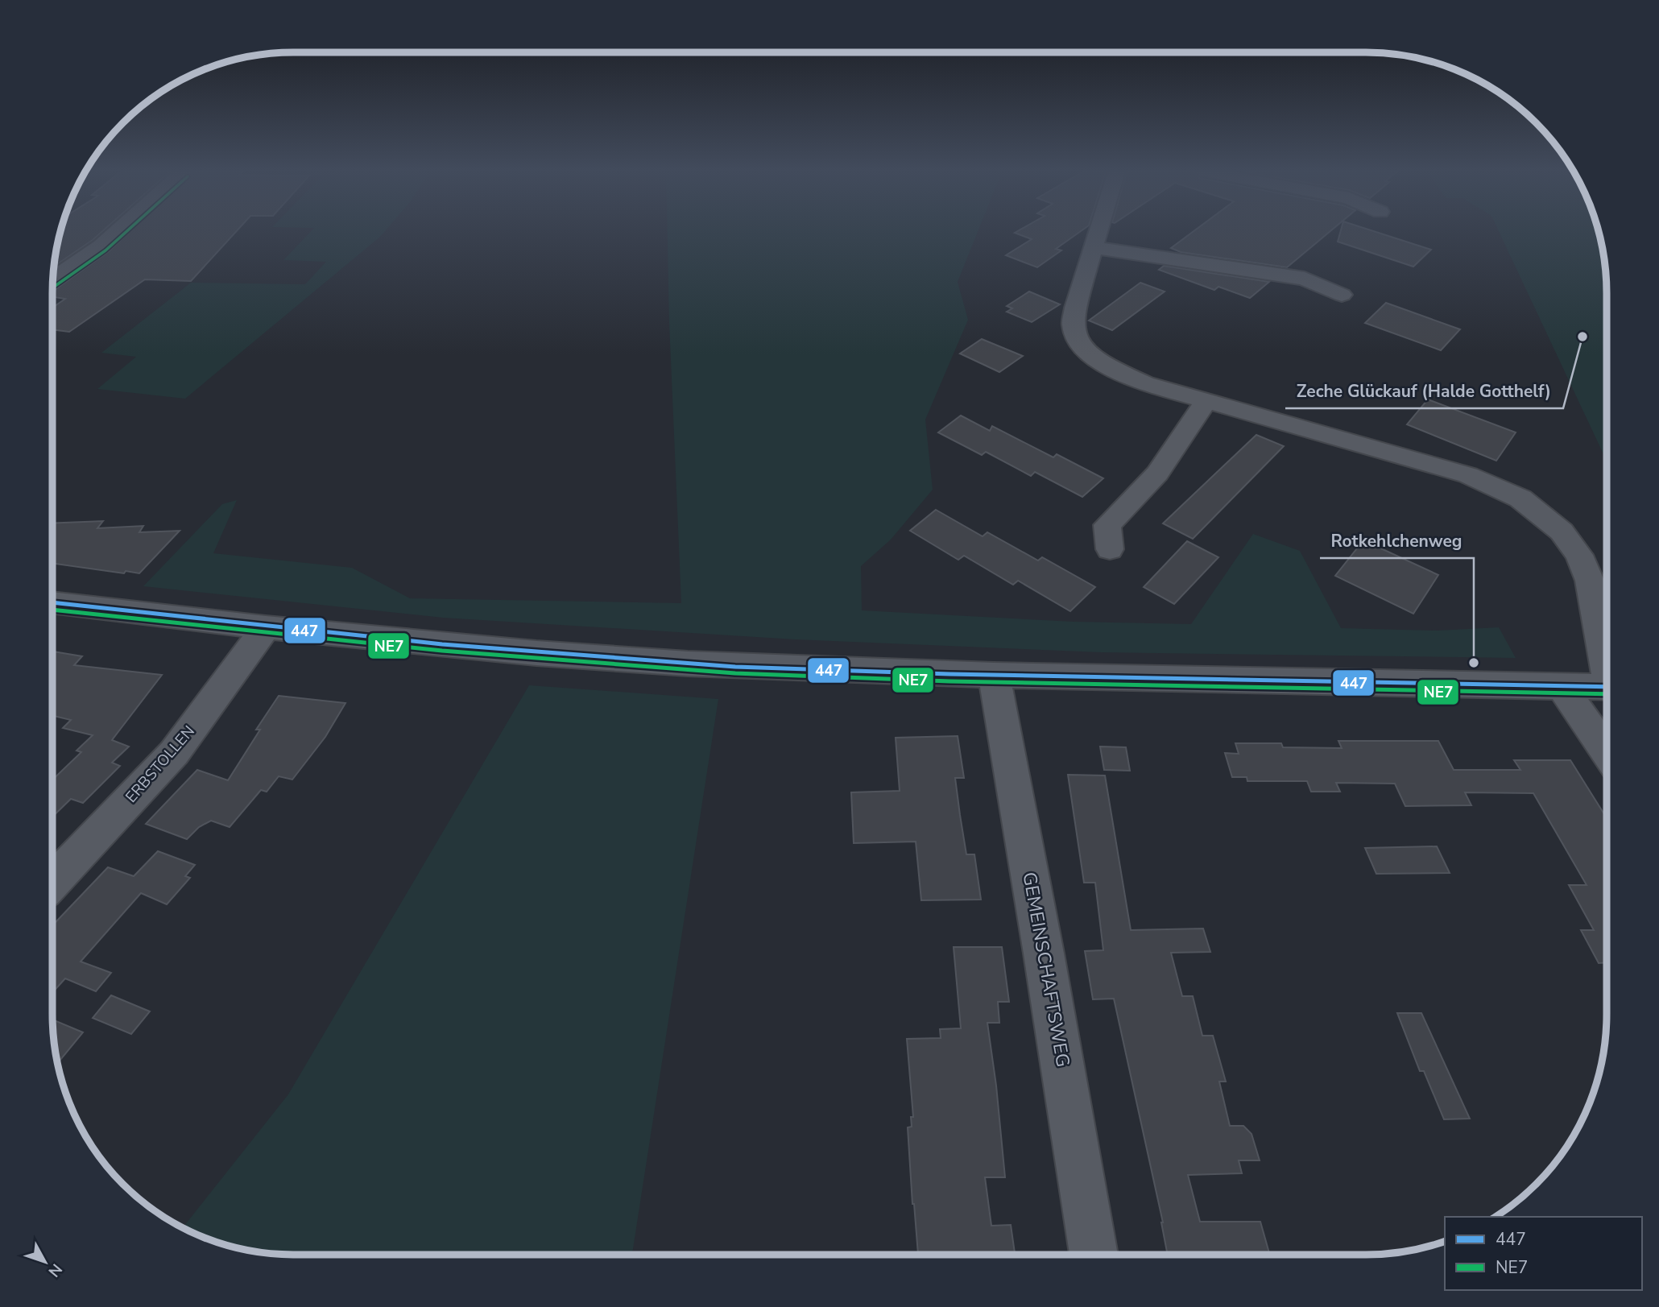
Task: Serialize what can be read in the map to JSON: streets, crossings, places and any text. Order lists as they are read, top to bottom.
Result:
{
  "streets": {
    "street": ["ERBSTOLLEN", "GEMEINSCHAFTSWEG"]
  },
  "places": ["Zeche Glückauf (Halde Gotthelf)", "Rotkehlchenweg"],
  "lines": ["transit line NE7", "transit line 447"],
  "legend": ["447", "NE7"],
  "north": "bottom right"
}
